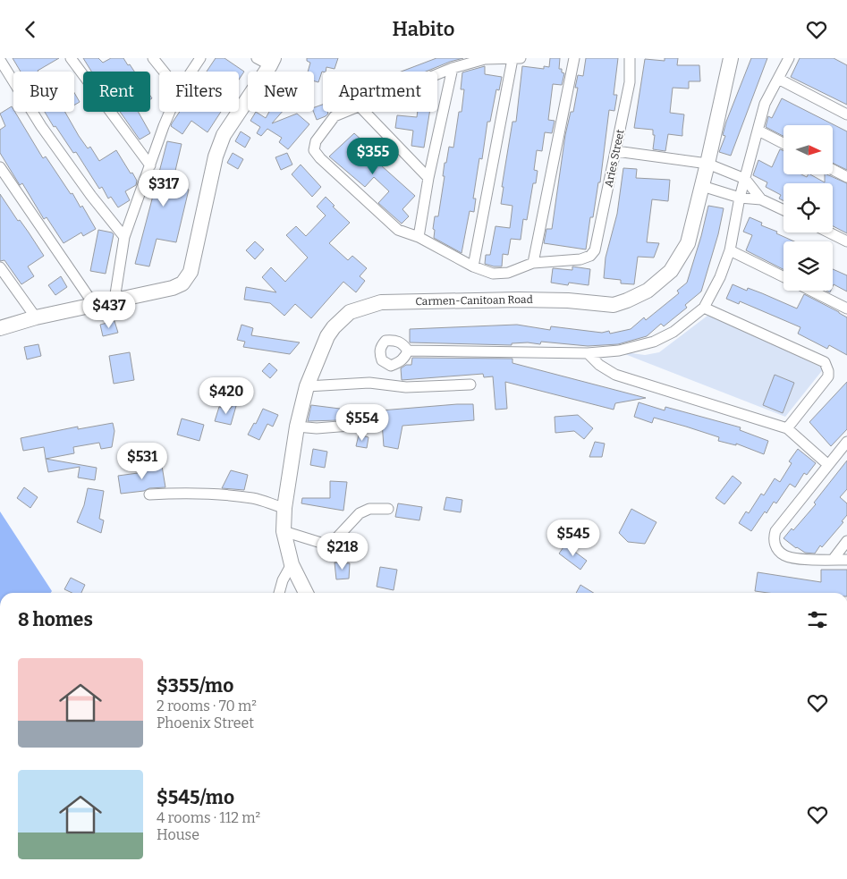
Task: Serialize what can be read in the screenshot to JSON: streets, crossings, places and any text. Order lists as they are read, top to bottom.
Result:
{
  "streets": {
    "main road": ["Carmen-Canitoan Road"],
    "street": ["Aries Street"]
  },
  "north": "right",
  "page": {
    "header": "Habito",
    "chip": [
      "Buy",
      "Rent",
      "Filters",
      "New",
      "Apartment"
    ],
    "price": [
      "$355",
      "$317",
      "$437",
      "$420",
      "$554",
      "$531",
      "$545",
      "$218"
    ],
    "heading": "8 homes",
    "list": [
      {
        "name": "$355/mo",
        "note": "2 rooms · 70 m² · Phoenix Street"
      },
      {
        "name": "$545/mo",
        "note": "4 rooms · 112 m² · House"
      }
    ]
  }
}
